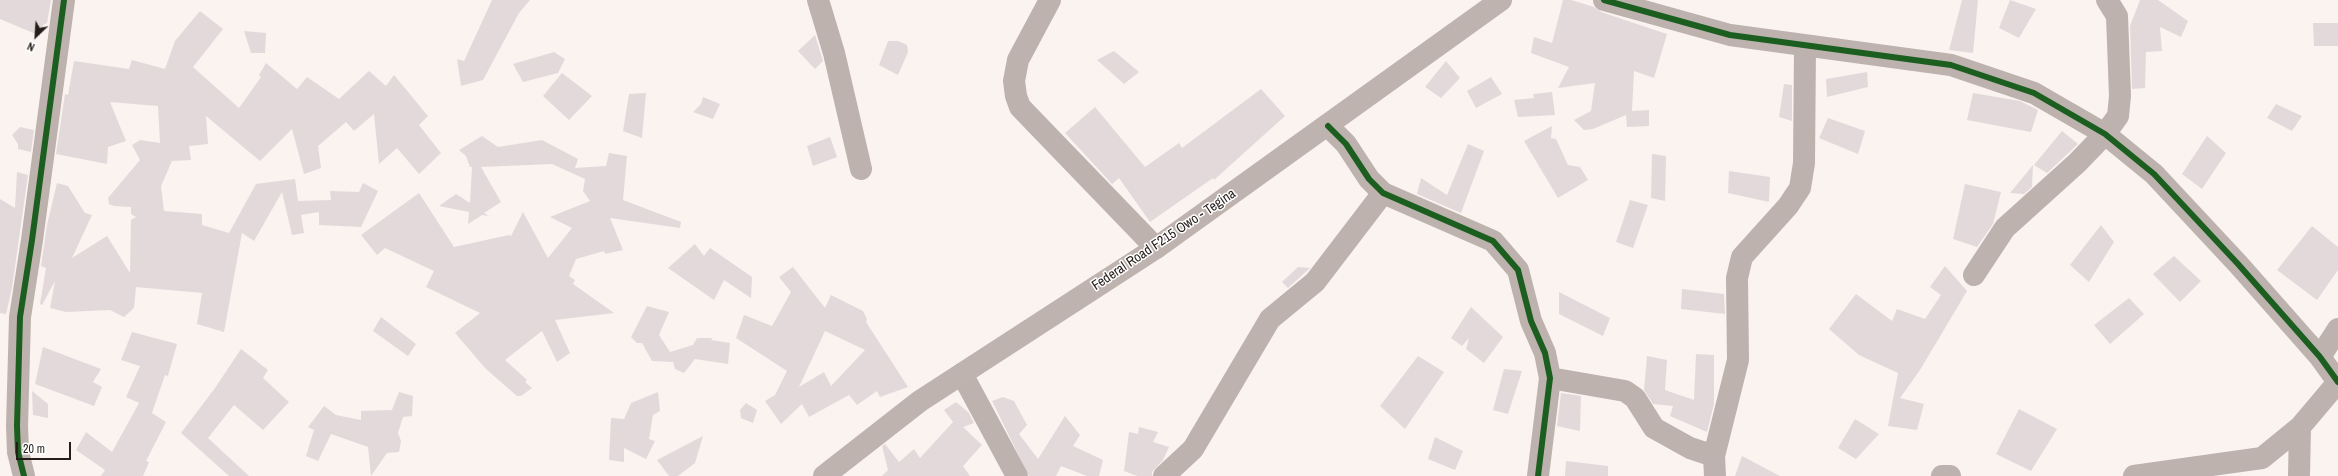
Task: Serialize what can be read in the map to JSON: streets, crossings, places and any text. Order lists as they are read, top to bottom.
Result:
{
  "streets": {
    "main road": ["Federal Road F215 Owo - Tegina"]
  },
  "scale_bar": "20 m",
  "north": "bottom left"
}
